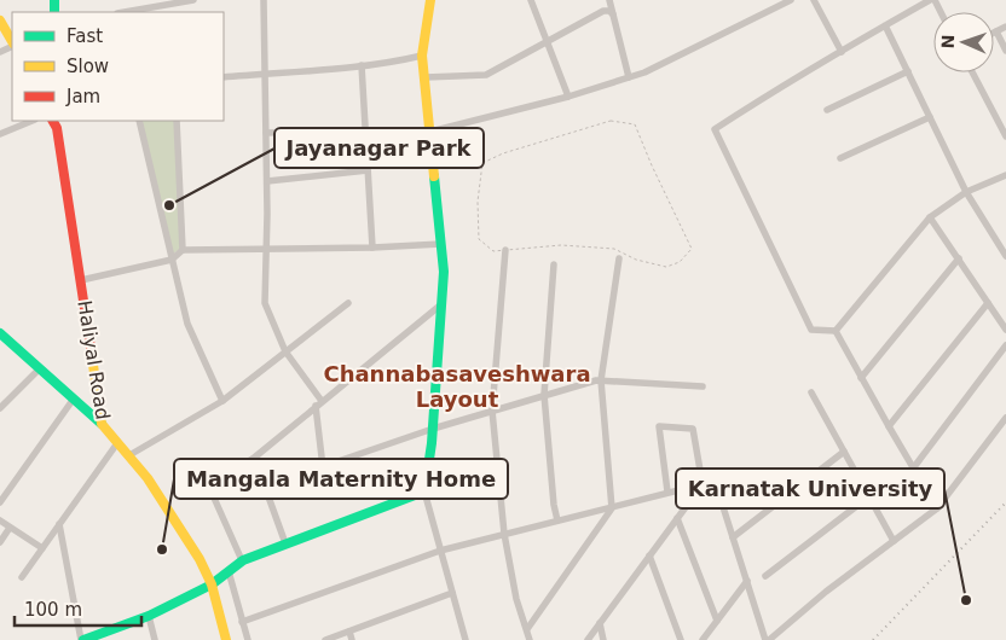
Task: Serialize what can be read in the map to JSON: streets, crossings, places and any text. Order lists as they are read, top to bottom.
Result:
{
  "streets": {
    "street": ["Haliyal Road"]
  },
  "districts": ["Channabasaveshwara Layout"],
  "places": ["Jayanagar Park", "Mangala Maternity Home", "Karnatak University"],
  "legend": ["Fast", "Slow", "Jam"],
  "scale_bar": "100 m",
  "north": "left"
}
